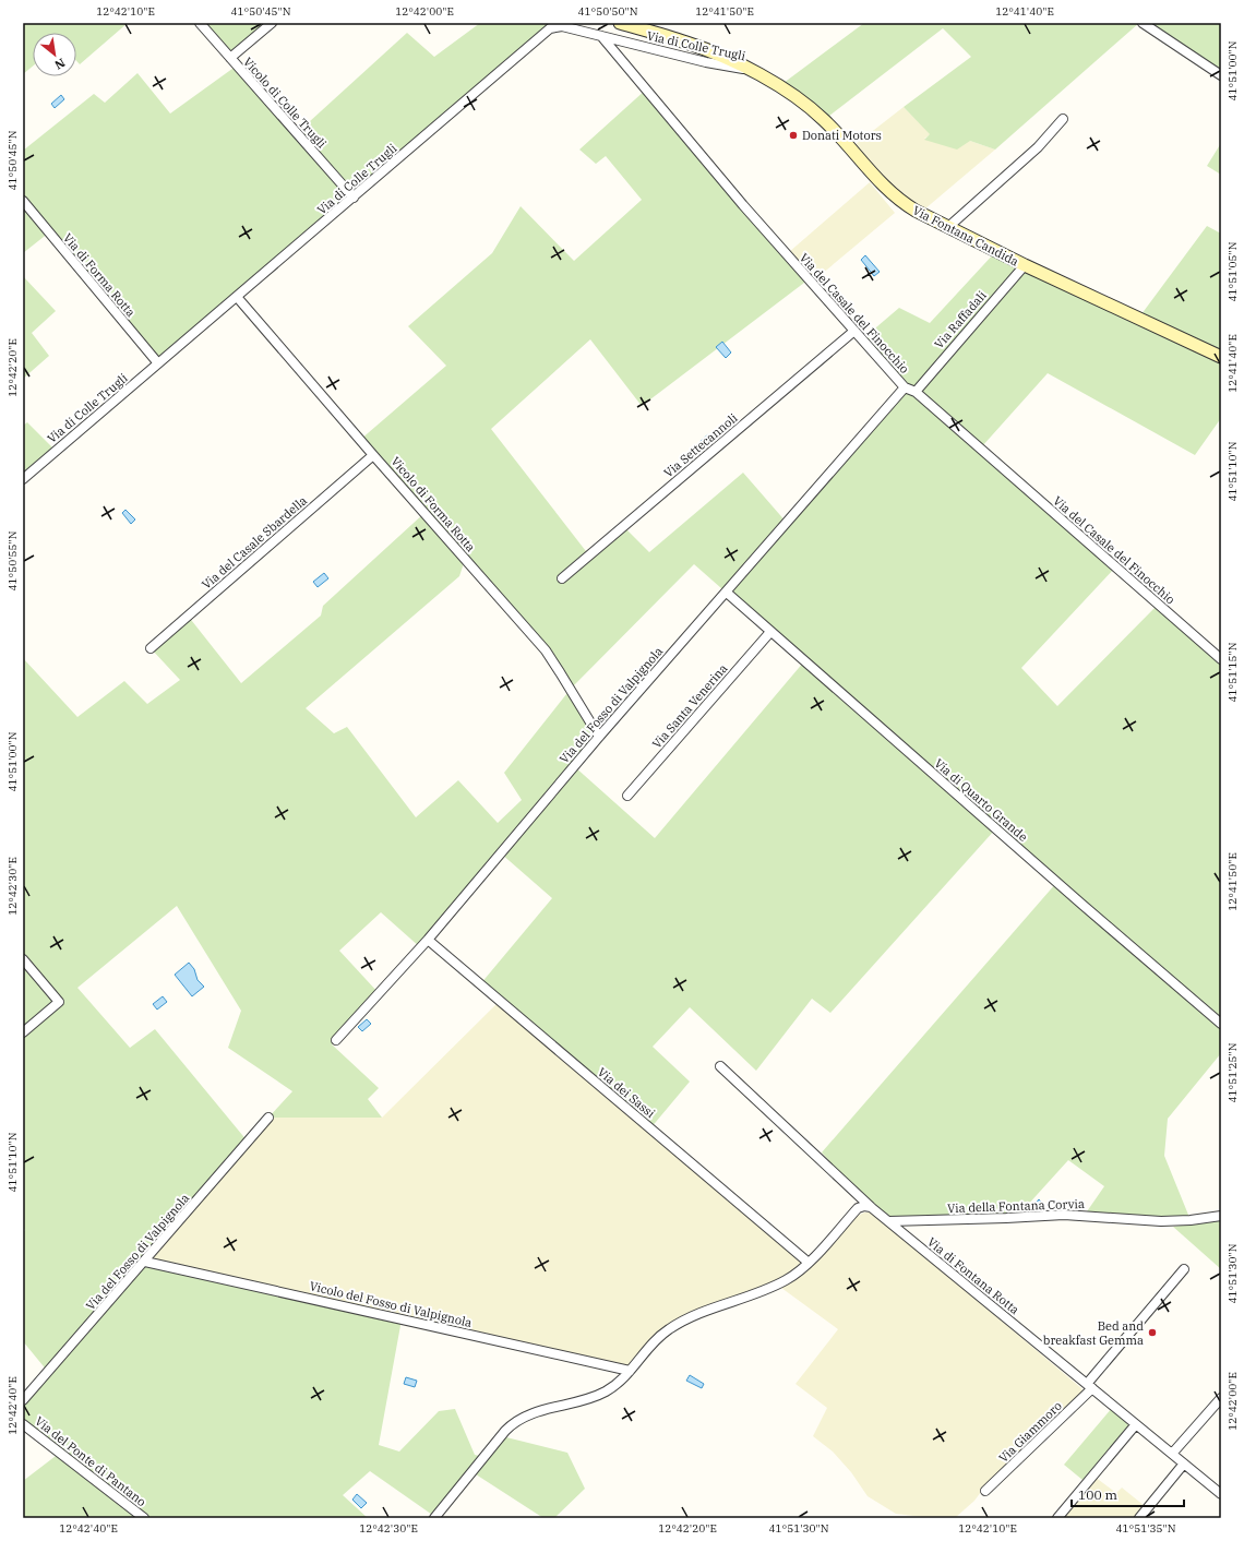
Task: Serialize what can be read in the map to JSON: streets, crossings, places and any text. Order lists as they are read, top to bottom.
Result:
{
  "streets": {
    "main road": ["Via Fontana Candida"],
    "street": [
      "Via di Colle Trugli",
      "Vicolo di Colle Trugli",
      "Via di Forma Rotta",
      "Via del Casale del Finocchio",
      "Via Raffadali",
      "Via Settecannoli",
      "Vicolo di Forma Rotta",
      "Via del Casale Sbardella",
      "Via del Fosso di Valpignola",
      "Via Santa Venerina",
      "Via di Quarto Grande",
      "Via dei Sassi",
      "Via della Fontana Corvia",
      "Via di Fontana Rotta",
      "Vicolo del Fosso di Valpignola",
      "Via Giammoro",
      "Via del Ponte di Pantano"
    ]
  },
  "crossings": [
    ["Via di Colle Trugli", "Vicolo di Colle Trugli"],
    ["Via di Colle Trugli", "Via Fontana Candida"],
    ["Via di Colle Trugli", "Via di Forma Rotta"],
    ["Via di Colle Trugli", "Via del Casale del Finocchio"],
    ["Via di Colle Trugli", "Vicolo di Forma Rotta"],
    ["Via Fontana Candida", "Via Raffadali"],
    ["Via del Casale del Finocchio", "Via Raffadali"],
    ["Via del Casale del Finocchio", "Via Settecannoli"],
    ["Via del Casale del Finocchio", "Via del Fosso di Valpignola"],
    ["Vicolo di Forma Rotta", "Via del Casale Sbardella"],
    ["Vicolo di Forma Rotta", "Via del Fosso di Valpignola"],
    ["Via del Fosso di Valpignola", "Via di Quarto Grande"],
    ["Via del Fosso di Valpignola", "Via dei Sassi"],
    ["Via del Fosso di Valpignola", "Vicolo del Fosso di Valpignola"],
    ["Via Santa Venerina", "Via di Quarto Grande"],
    ["Via della Fontana Corvia", "Via di Fontana Rotta"],
    ["Via di Fontana Rotta", "Via Giammoro"]
  ],
  "places": ["Donati Motors", "Bed and breakfast Gemma"],
  "scale_bar": "100 m",
  "north": "bottom right",
  "coordinates": [
    "12°42'10\"E",
    "41°50'45\"N",
    "12°42'00\"E",
    "41°50'50\"N",
    "12°41'50\"E",
    "12°41'40\"E",
    "41°51'00\"N",
    "41°51'05\"N",
    "12°42'20\"E",
    "41°51'10\"N",
    "41°50'55\"N",
    "41°51'15\"N",
    "12°42'30\"E",
    "41°51'25\"N",
    "41°51'30\"N",
    "12°42'40\"E",
    "41°51'35\"N"
  ]
}
